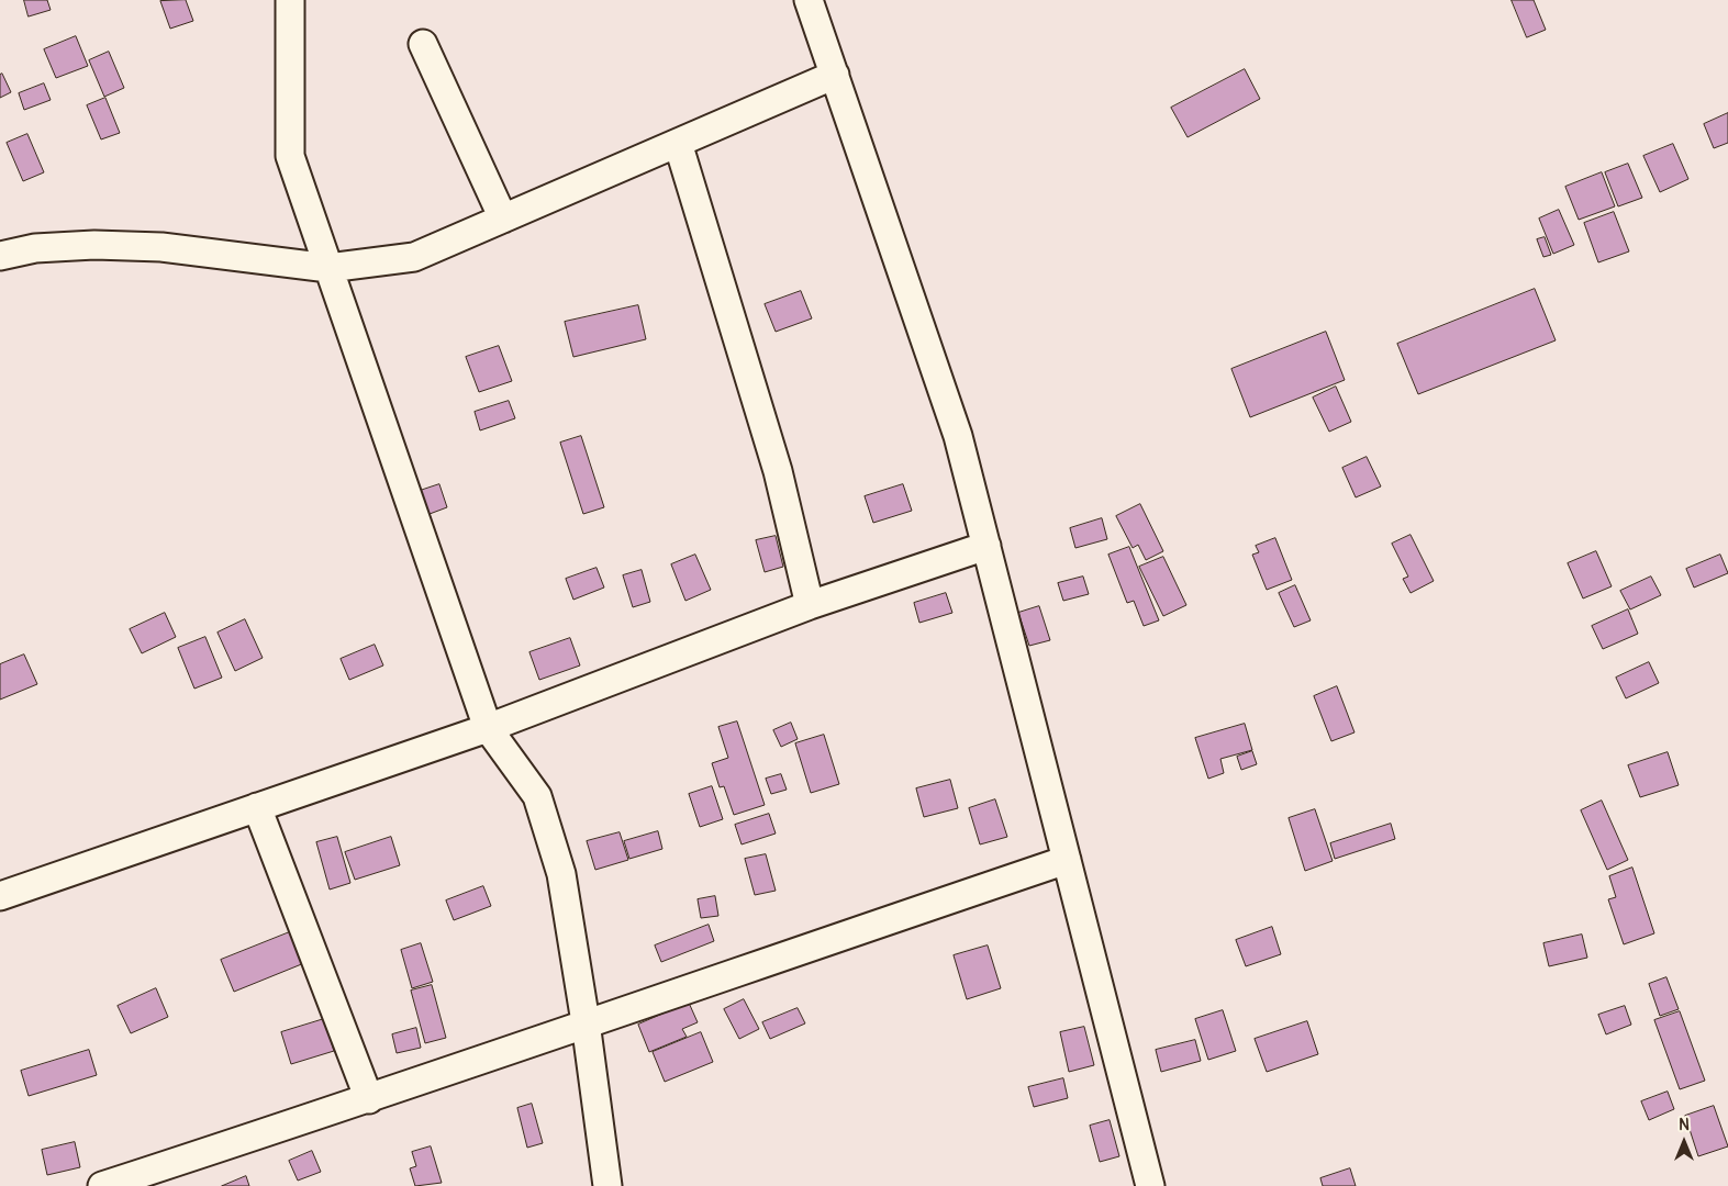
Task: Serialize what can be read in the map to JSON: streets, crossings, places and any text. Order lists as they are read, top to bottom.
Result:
{
  "north": "top"
}
